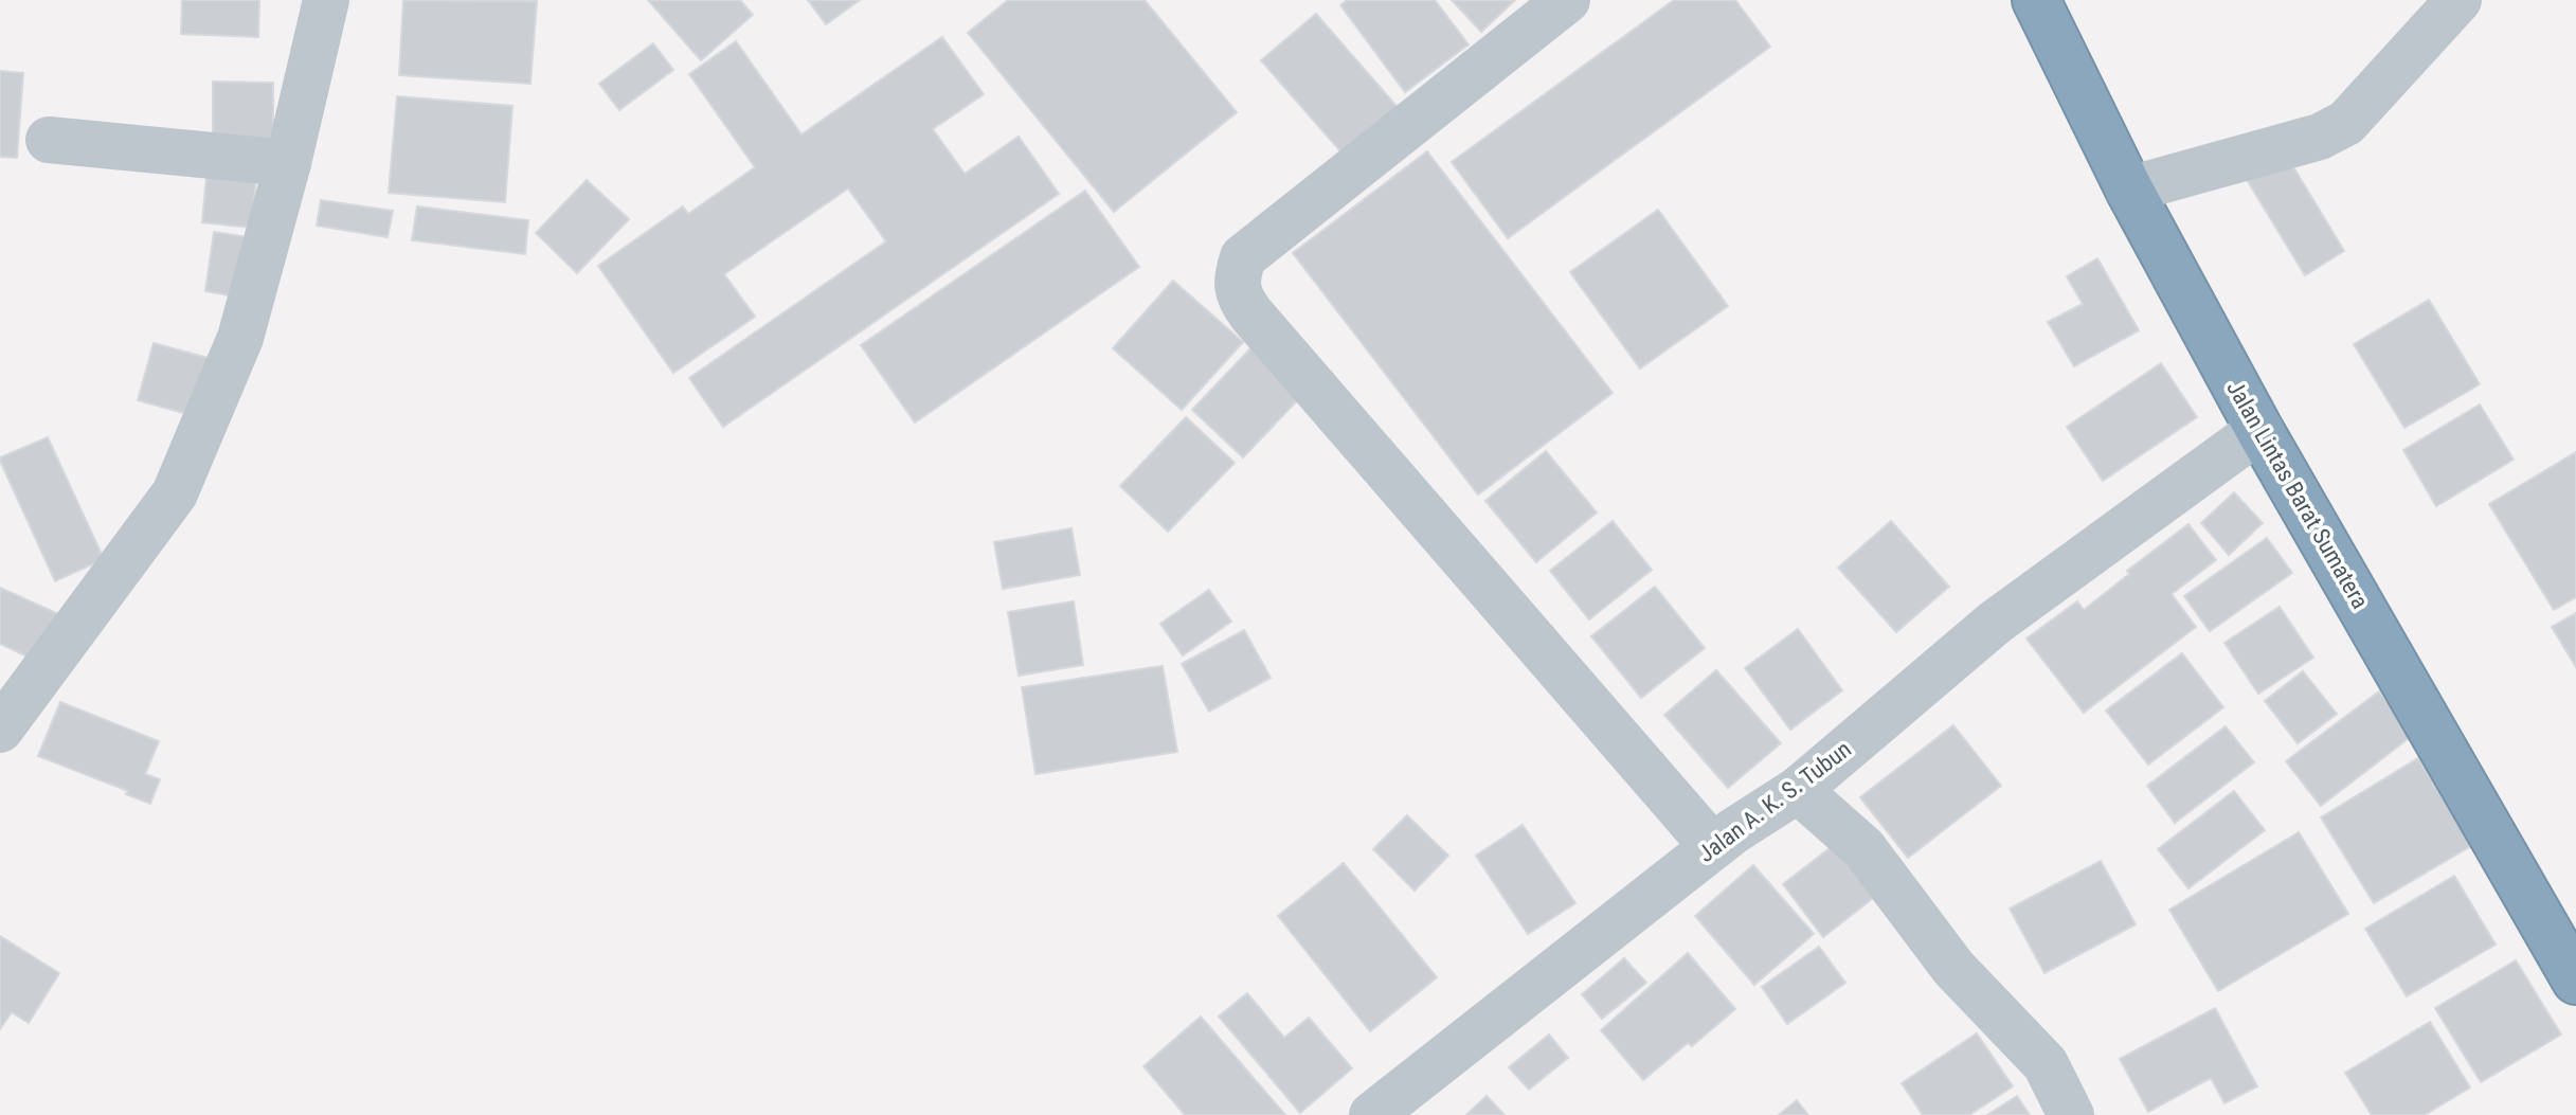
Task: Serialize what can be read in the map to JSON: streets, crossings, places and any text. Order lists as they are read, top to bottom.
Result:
{
  "streets": {
    "highway": ["Jalan Lintas Barat Sumatera"],
    "street": ["Jalan A. K. S. Tubun"]
  },
  "crossings": [
    ["Jalan Lintas Barat Sumatera", "Jalan A. K. S. Tubun"]
  ]
}
